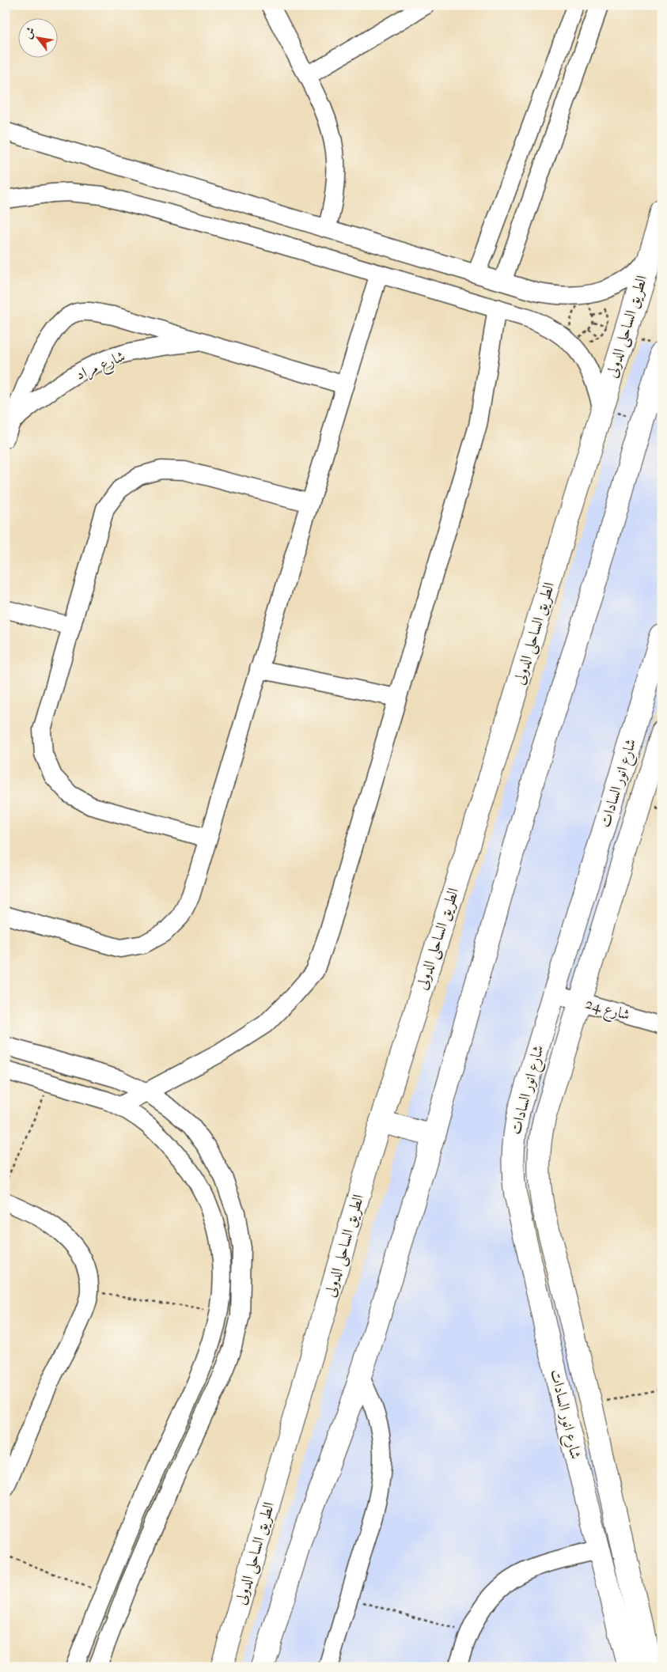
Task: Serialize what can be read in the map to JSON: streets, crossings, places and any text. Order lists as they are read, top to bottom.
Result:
{
  "streets": {
    "main road": ["الطريق الساحلى الدولى", "شارع انور السادات"],
    "street": ["شارع مراد", "شارع 24"]
  },
  "crossings": [
    ["شارع انور السادات", "شارع 24"]
  ],
  "north": "top left"
}
